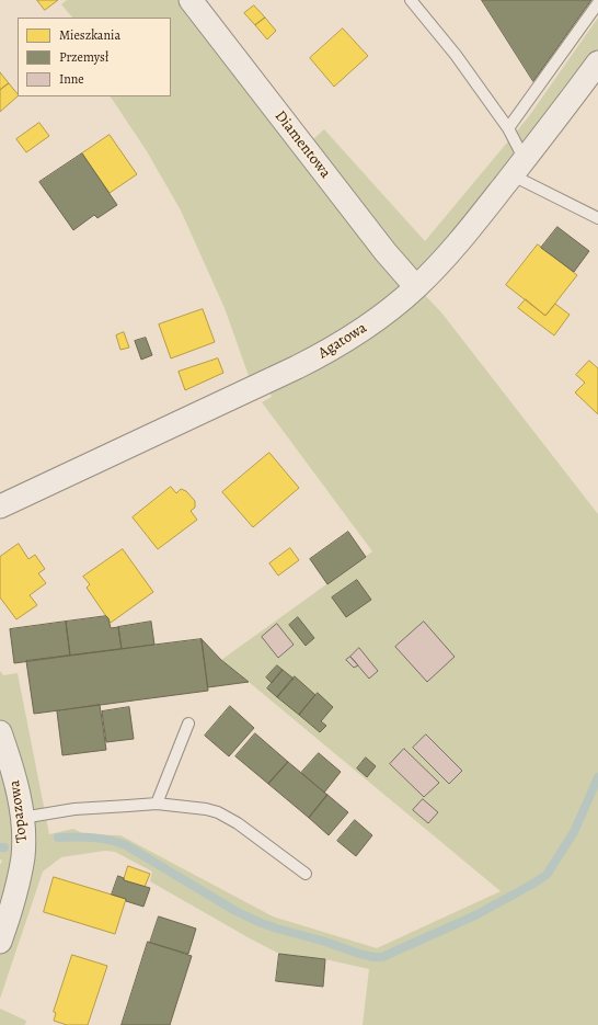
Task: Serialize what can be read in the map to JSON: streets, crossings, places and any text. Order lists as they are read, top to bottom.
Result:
{
  "streets": {
    "street": ["Diamentowa", "Agatowa", "Topazowa"]
  },
  "crossings": [
    ["Diamentowa", "Agatowa"]
  ],
  "legend": ["Mieszkania", "Przemysł", "Inne"]
}
